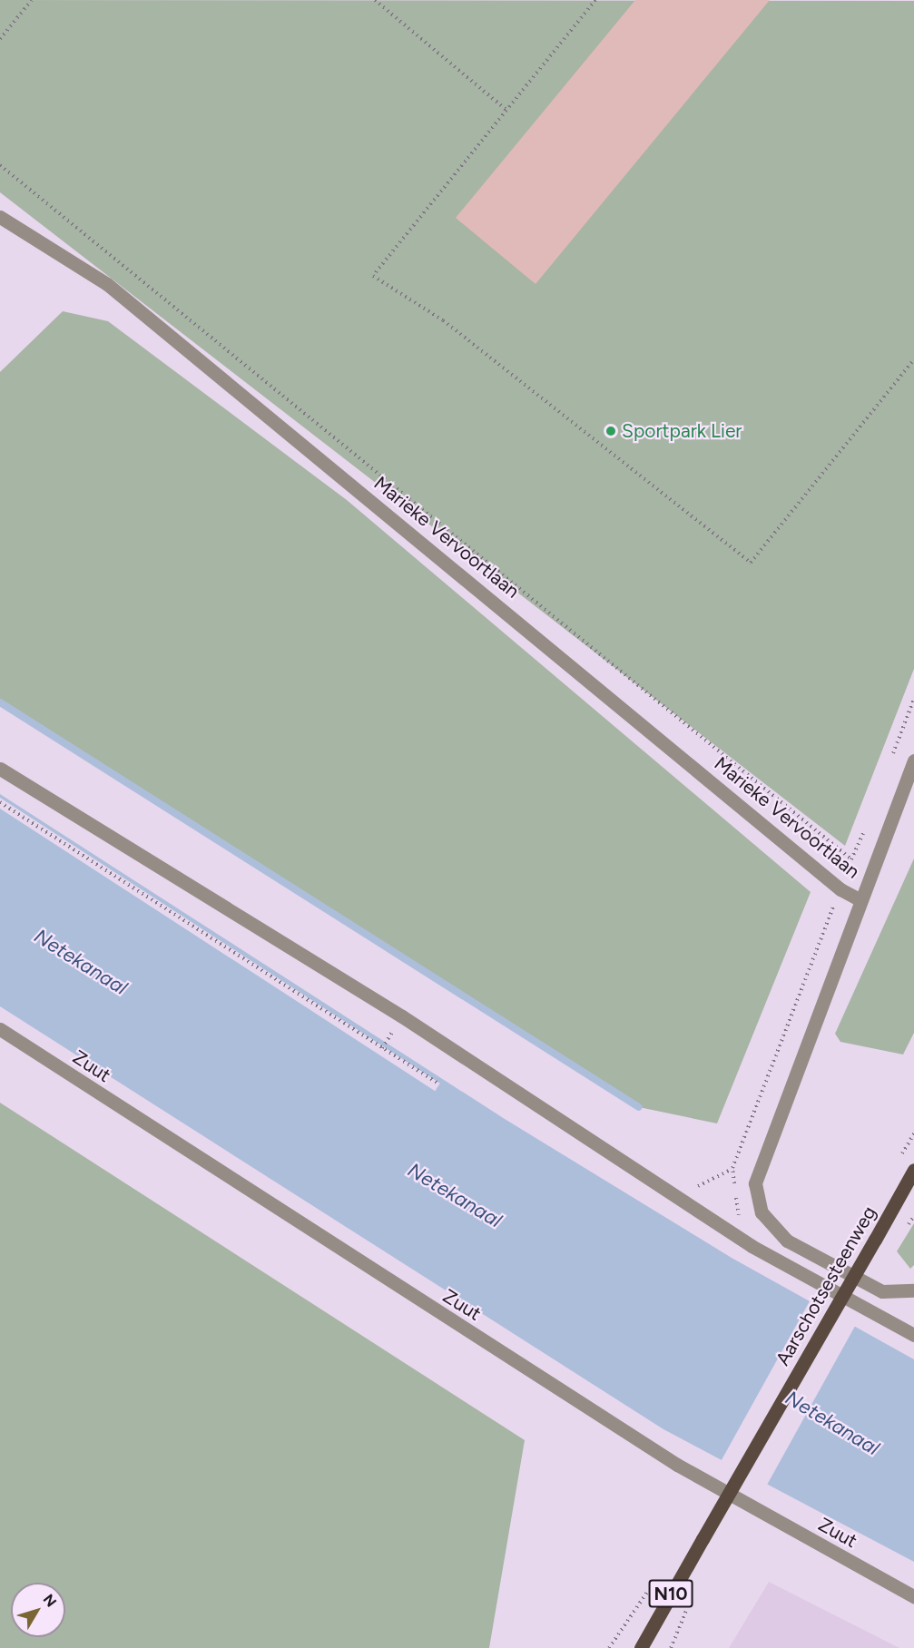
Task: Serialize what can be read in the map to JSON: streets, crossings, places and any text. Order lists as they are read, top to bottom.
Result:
{
  "streets": {
    "main road": ["Aarschotsesteenweg", "N10"],
    "street": ["Marieke Vervoortlaan", "Zuut"]
  },
  "water": ["Netekanaal"],
  "places": ["Sportpark Lier"],
  "north": "top right"
}
